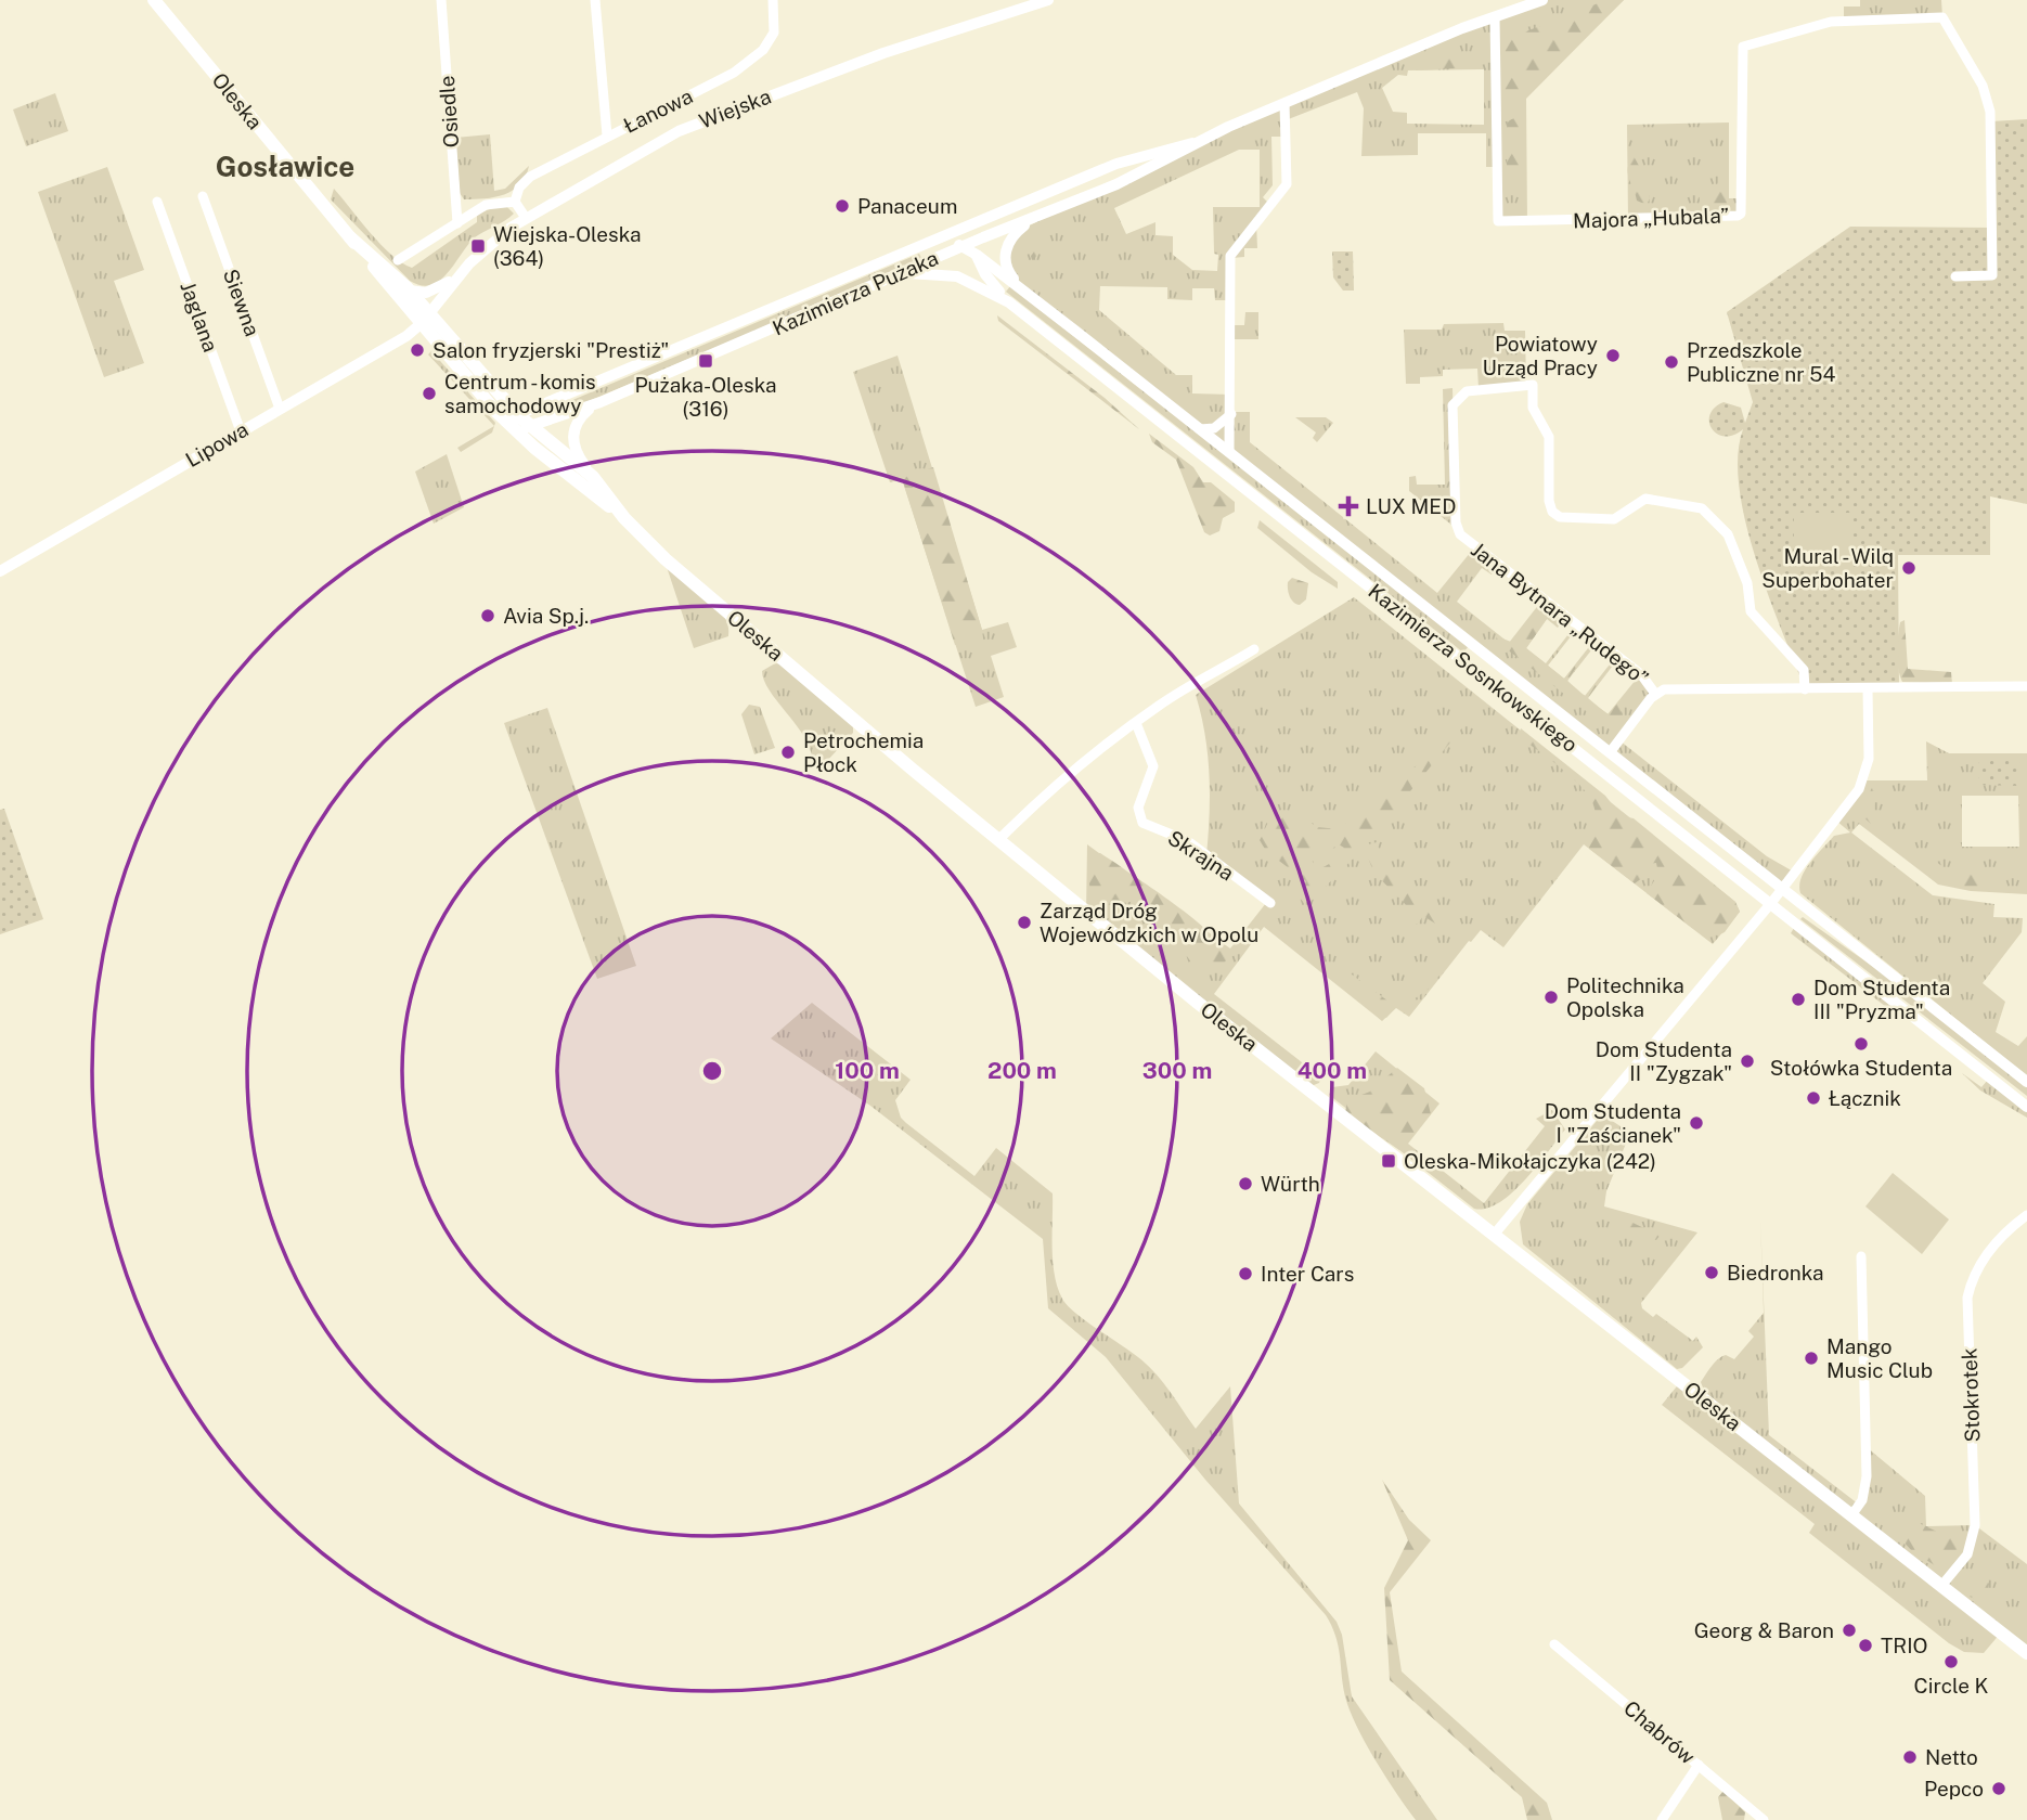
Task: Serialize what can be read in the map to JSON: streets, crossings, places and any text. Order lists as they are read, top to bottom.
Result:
{
  "streets": {
    "main road": ["Oleska"],
    "street": [
      "Wiejska",
      "Łanowa",
      "Osiedle",
      "Majora „Hubala”",
      "Kazimierza Pużaka",
      "Siewna",
      "Jaglana",
      "Lipowa",
      "Jana Bytnara „Rudego”",
      "Kazimierza Sosnkowskiego",
      "Skrajna",
      "Stokrotek",
      "Chabrów"
    ]
  },
  "crossings": [
    ["Oleska", "Wiejska"],
    ["Oleska", "Kazimierza Pużaka"],
    ["Oleska", "Lipowa"],
    ["Oleska", "Stokrotek"],
    ["Wiejska", "Lipowa"],
    ["Majora „Hubala”", "Kazimierza Pużaka"],
    ["Kazimierza Pużaka", "Kazimierza Sosnkowskiego"],
    ["Siewna", "Lipowa"],
    ["Jaglana", "Lipowa"],
    ["Jana Bytnara „Rudego”", "Kazimierza Sosnkowskiego"]
  ],
  "districts": ["Gosławice"],
  "places": {
    "other": [
      "Panaceum",
      "Salon fryzjerski \"Prestiż\"",
      "Powiatowy Urząd Pracy",
      "Przedszkole Publiczne nr 54",
      "Centrum - komis samochodowy",
      "Mural - Wilq Superbohater",
      "Avia Sp.j.",
      "Petrochemia Płock",
      "Zarząd Dróg Wojewódzkich w Opolu",
      "Politechnika Opolska",
      "Dom Studenta III \"Pryzma\"",
      "Stołówka Studenta",
      "Dom Studenta II \"Zygzak\"",
      "Łącznik",
      "Dom Studenta I \"Zaścianek\"",
      "Würth",
      "Biedronka",
      "Inter Cars",
      "Mango Music Club",
      "Georg & Baron",
      "TRIO",
      "Circle K",
      "Netto",
      "Pepco"
    ],
    "transit": ["Wiejska-Oleska (364)", "Pużaka-Oleska (316)", "Oleska-Mikołajczyka (242)"],
    "health": ["LUX MED"]
  },
  "rings": [
    "100 m",
    "200 m",
    "300 m",
    "400 m"
  ]
}
